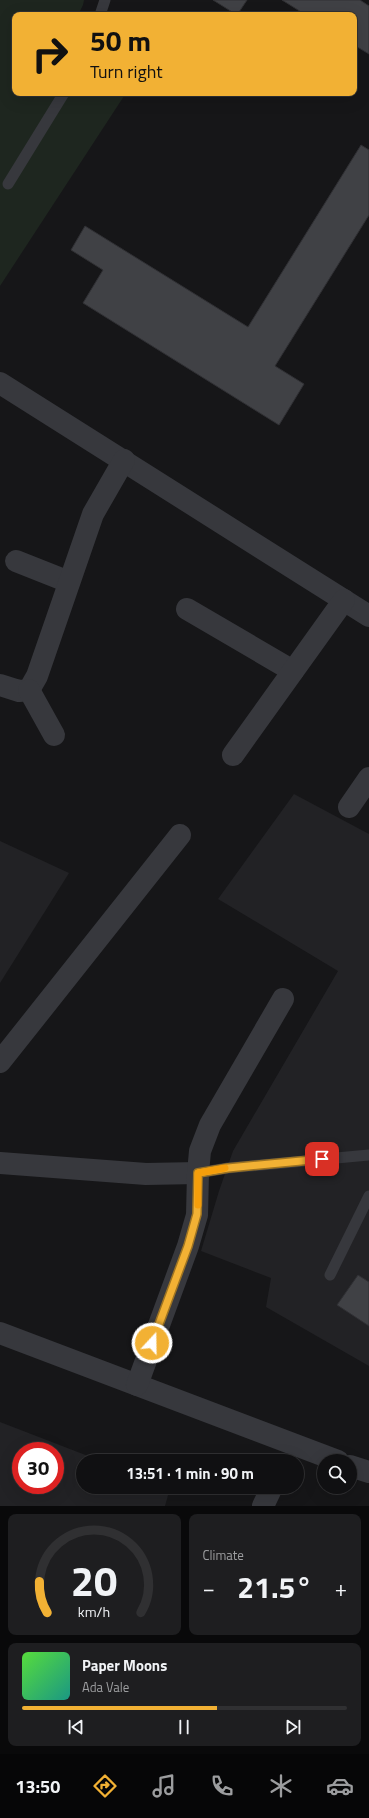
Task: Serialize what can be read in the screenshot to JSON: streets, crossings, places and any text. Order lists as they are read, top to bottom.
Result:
{
  "page": {
    "turn": ["50 m", "Turn right"],
    "limit": "30",
    "trip": "13:51 · 1 min · 90 m",
    "tile": "Climate",
    "heat": ["−", "21.5°", "+"],
    "song": ["Paper Moons", "Ada Vale"],
    "tabs": "13:50",
    "gauge": ["20", "km/h"]
  }
}
